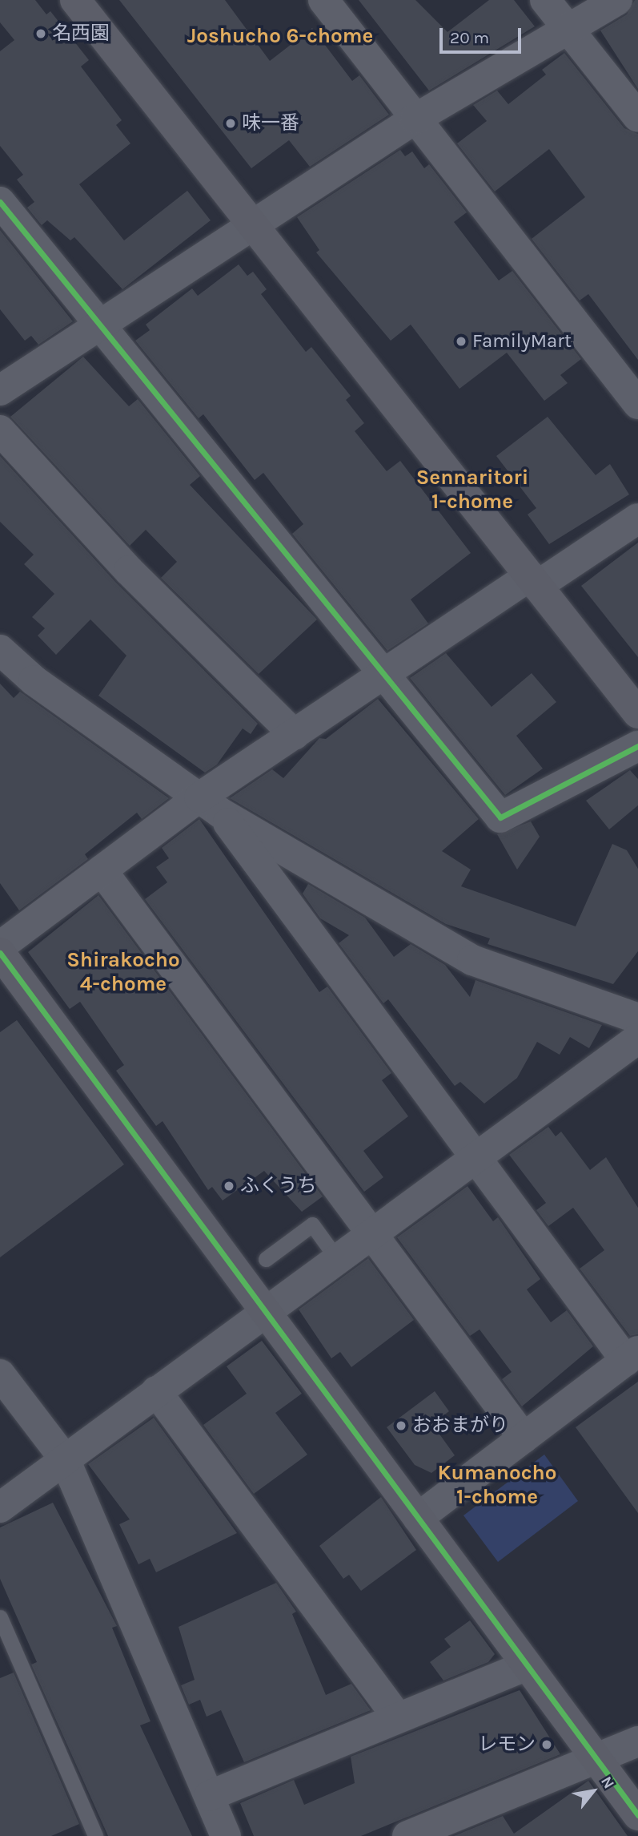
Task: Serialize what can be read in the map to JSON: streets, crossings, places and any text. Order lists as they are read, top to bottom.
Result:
{
  "districts": [
    "Joshucho 6-chome",
    "Sennaritori 1-chome",
    "Shirakocho 4-chome",
    "Kumanocho 1-chome"
  ],
  "places": [
    "名西園",
    "味一番",
    "FamilyMart",
    "ふくうち",
    "おおまがり",
    "レモン"
  ],
  "scale_bar": "20 m",
  "north": "top right"
}
